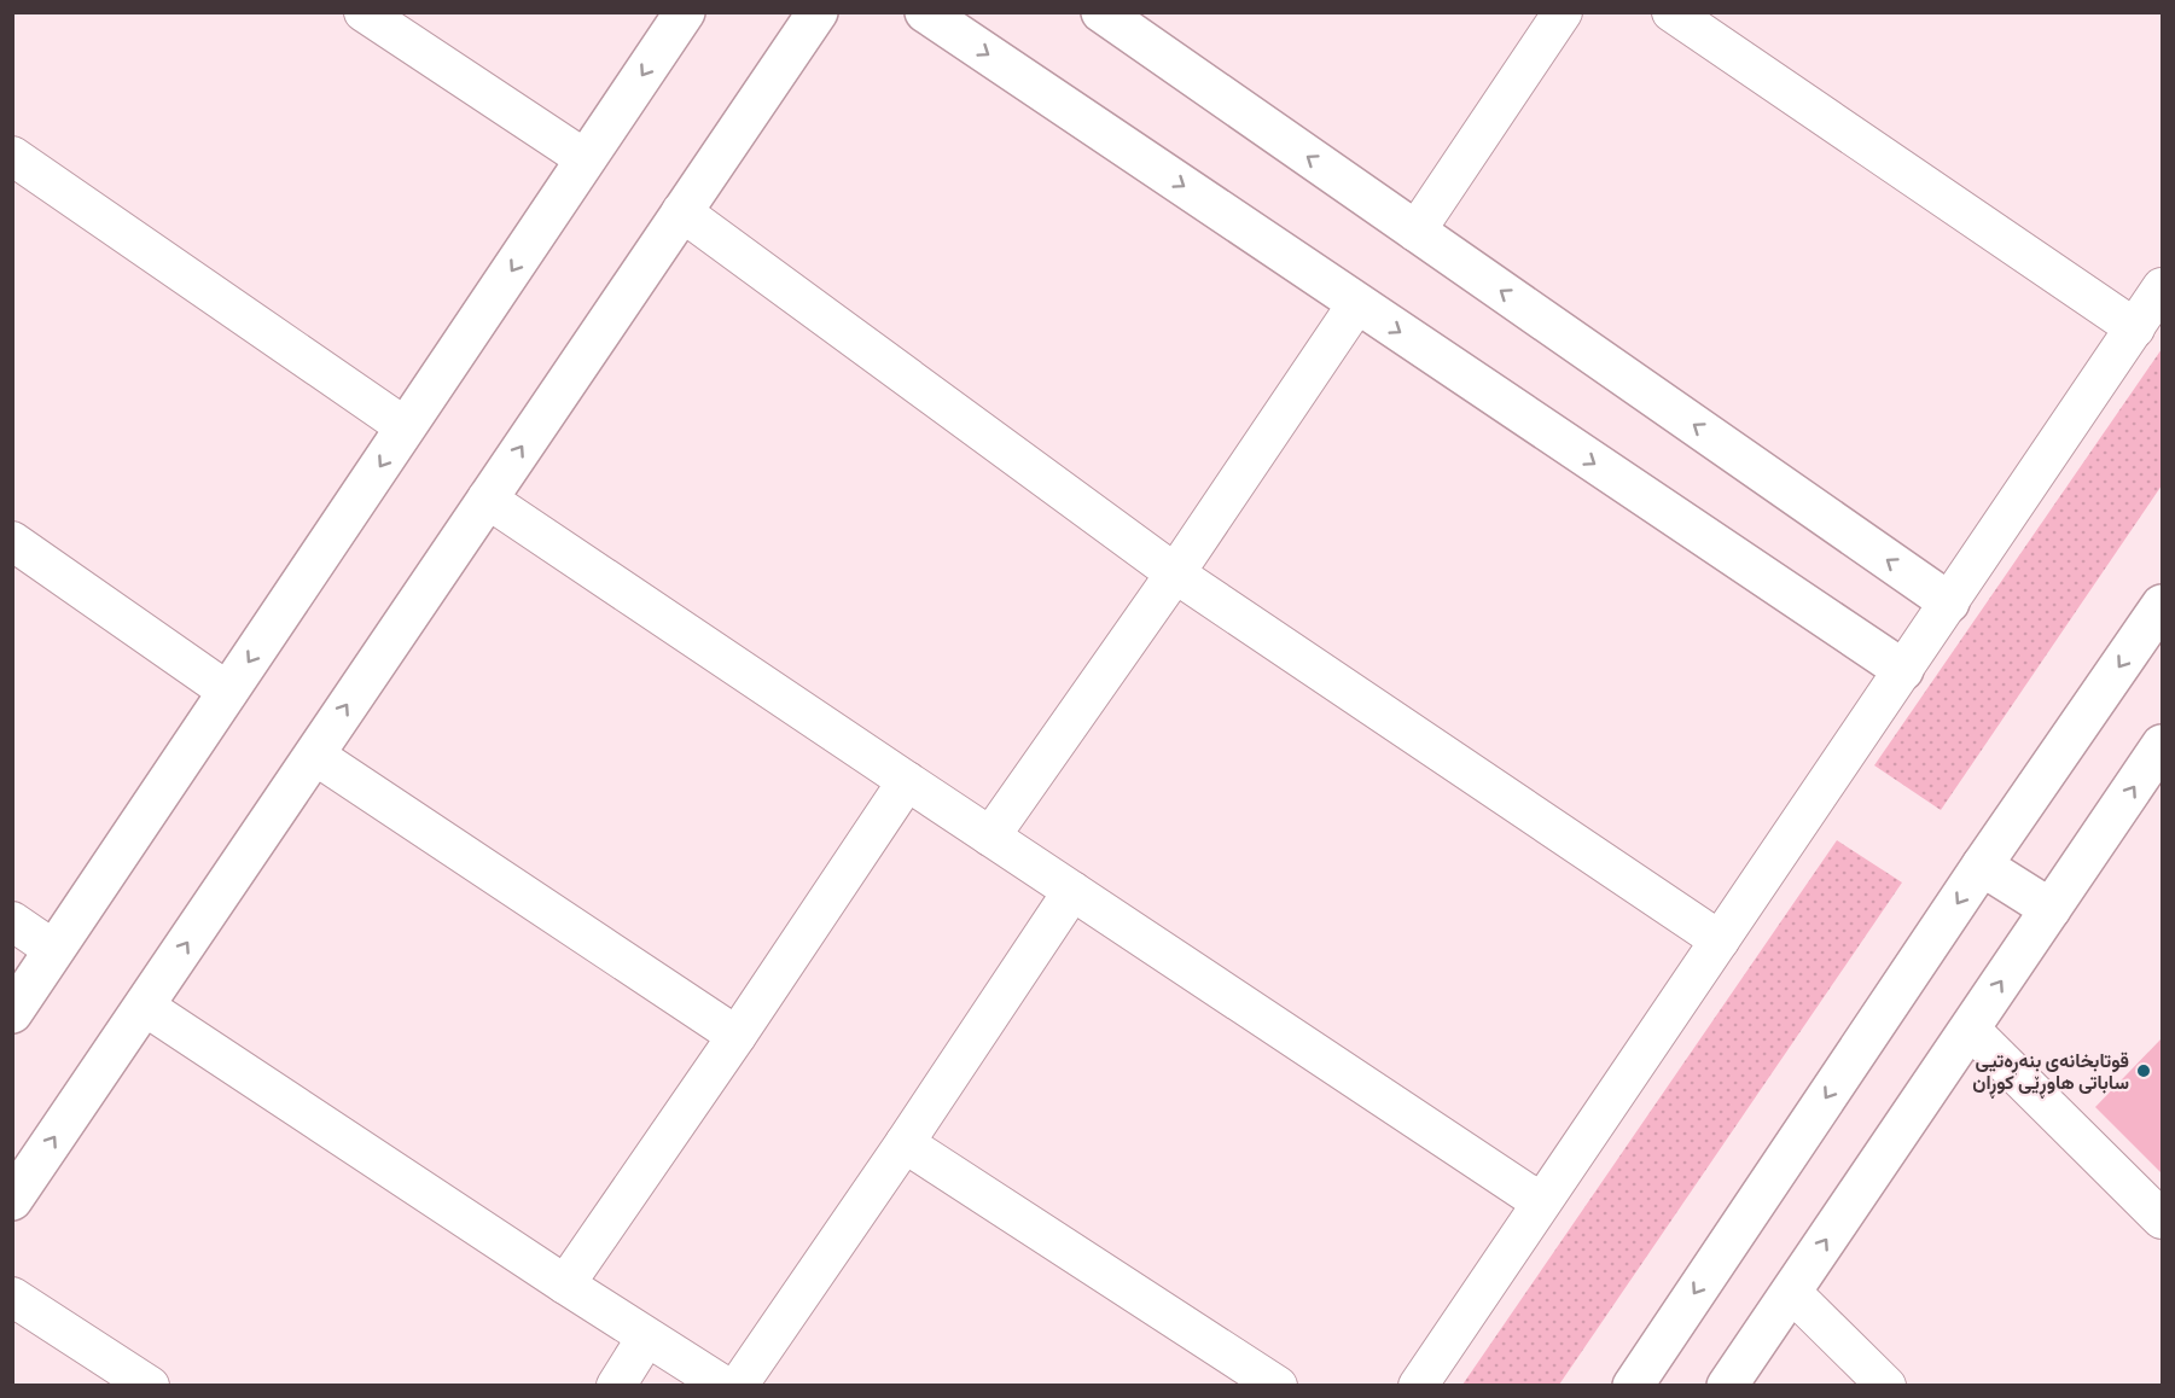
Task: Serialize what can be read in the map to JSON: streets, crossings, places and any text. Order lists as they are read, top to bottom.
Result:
{
  "places": ["قوتابخانەی بنەڕەتیی ساباتی هاوڕێی کوڕان"]
}
